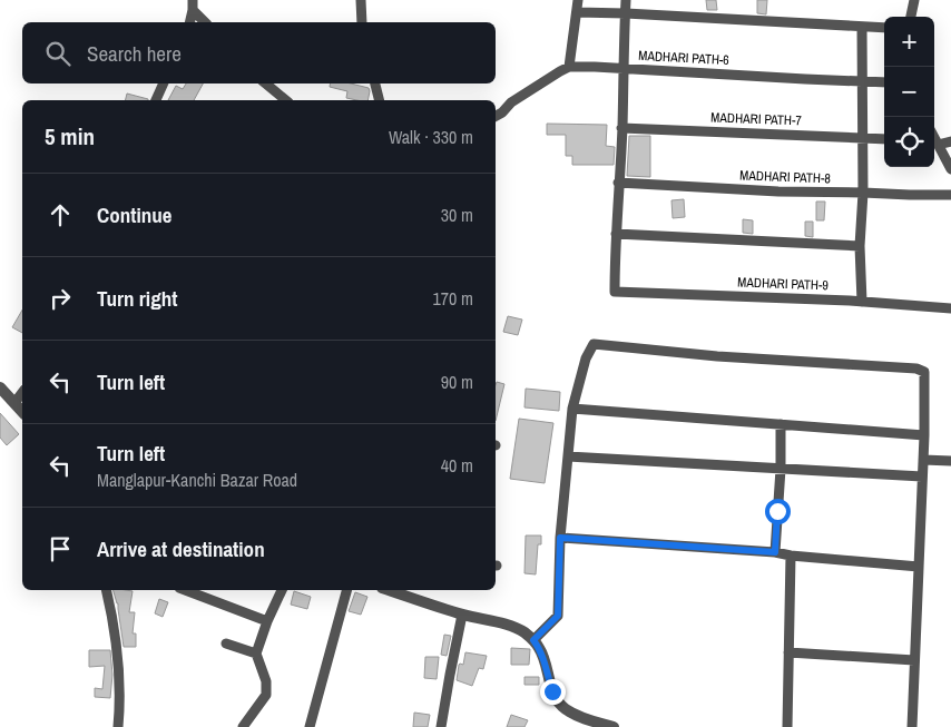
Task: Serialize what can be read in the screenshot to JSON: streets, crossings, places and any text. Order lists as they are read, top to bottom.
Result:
{
  "streets": {
    "street": [
      "MADHARI PATH-6",
      "MADHARI PATH-7",
      "MADHARI PATH-8",
      "MADHARI PATH-9"
    ]
  },
  "page": {
    "map_buttons": ["+", "−"],
    "search": "Search here",
    "heading": ["5 min", "Walk · 330 m"],
    "list": [
      ["Continue", "30 m"],
      ["Turn right", "170 m"],
      ["Turn left", "90 m"],
      ["Turn left", "Manglapur-Kanchi Bazar Road", "40 m"],
      "Arrive at destination"
    ]
  }
}
